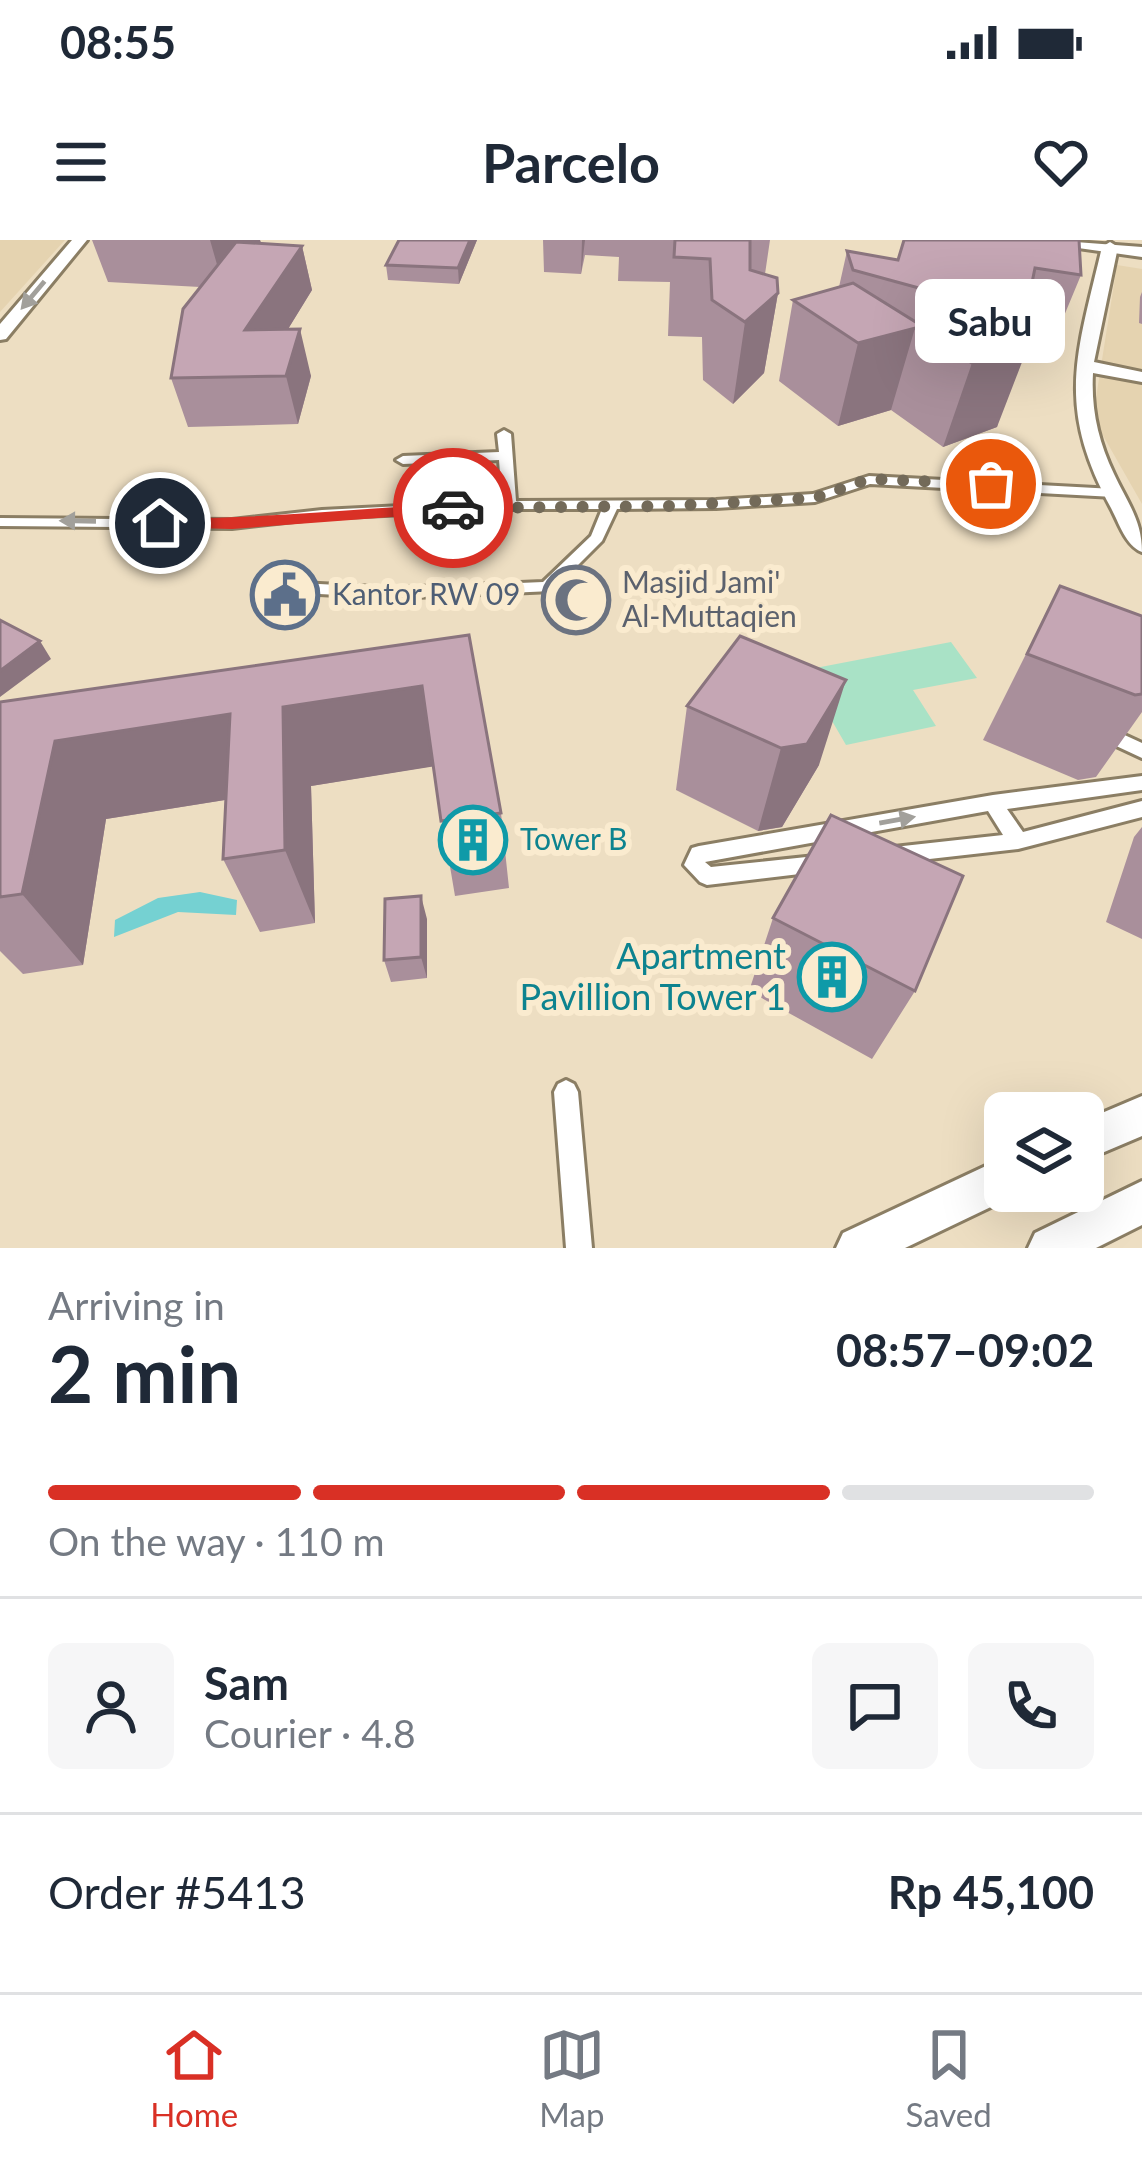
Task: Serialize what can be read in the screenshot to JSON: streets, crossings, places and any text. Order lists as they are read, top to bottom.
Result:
{
  "places": {
    "other": ["Sabu"],
    "public building": ["Kantor RW 09"],
    "mosque": ["Masjid Jami' Al-Muttaqien"],
    "building": ["Tower B", "Apartment Pavillion Tower 1"]
  },
  "page": {
    "status": "08:55",
    "header": "Parcelo",
    "bubble": "Sabu",
    "heading": ["2 min", "Arriving in", "08:57–09:02"],
    "panel": [
      "Sam",
      "Courier · 4.8",
      "Order #5413",
      "Rp 45,100"
    ],
    "bar": "On the way · 110 m",
    "tabs": ["Home", "Map", "Saved"]
  }
}
